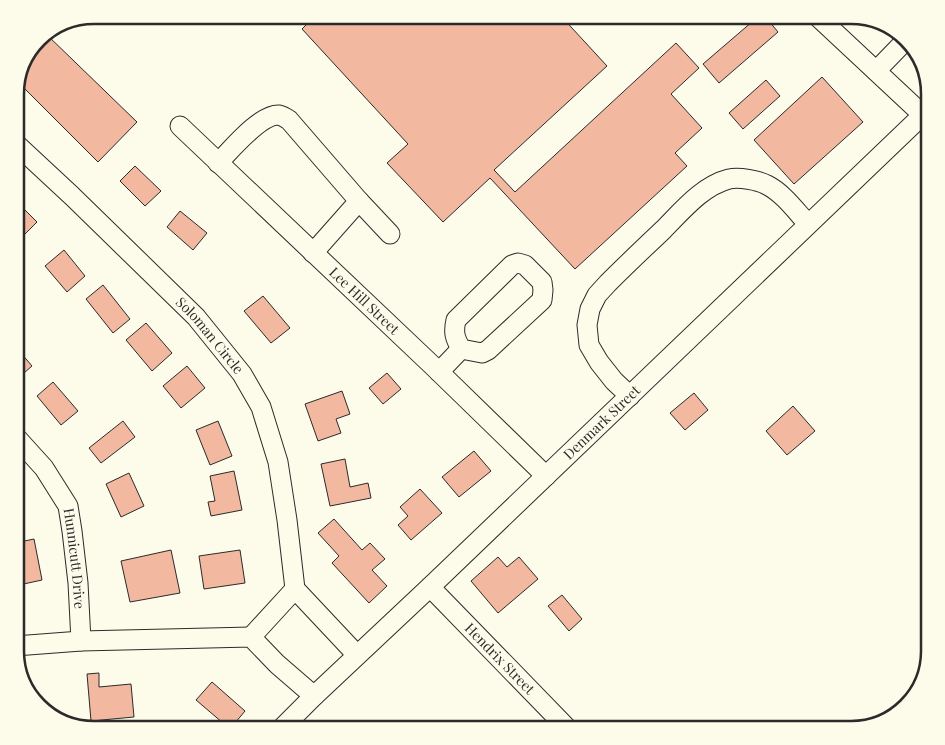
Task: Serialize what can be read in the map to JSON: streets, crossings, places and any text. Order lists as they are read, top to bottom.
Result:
{
  "streets": {
    "street": [
      "Lee Hill Street",
      "Soloman Circle",
      "Denmark Street",
      "Hunnicutt Drive",
      "Hendrix Street"
    ]
  },
  "crossings": [
    ["Lee Hill Street", "Denmark Street"],
    ["Denmark Street", "Hendrix Street"]
  ]
}
